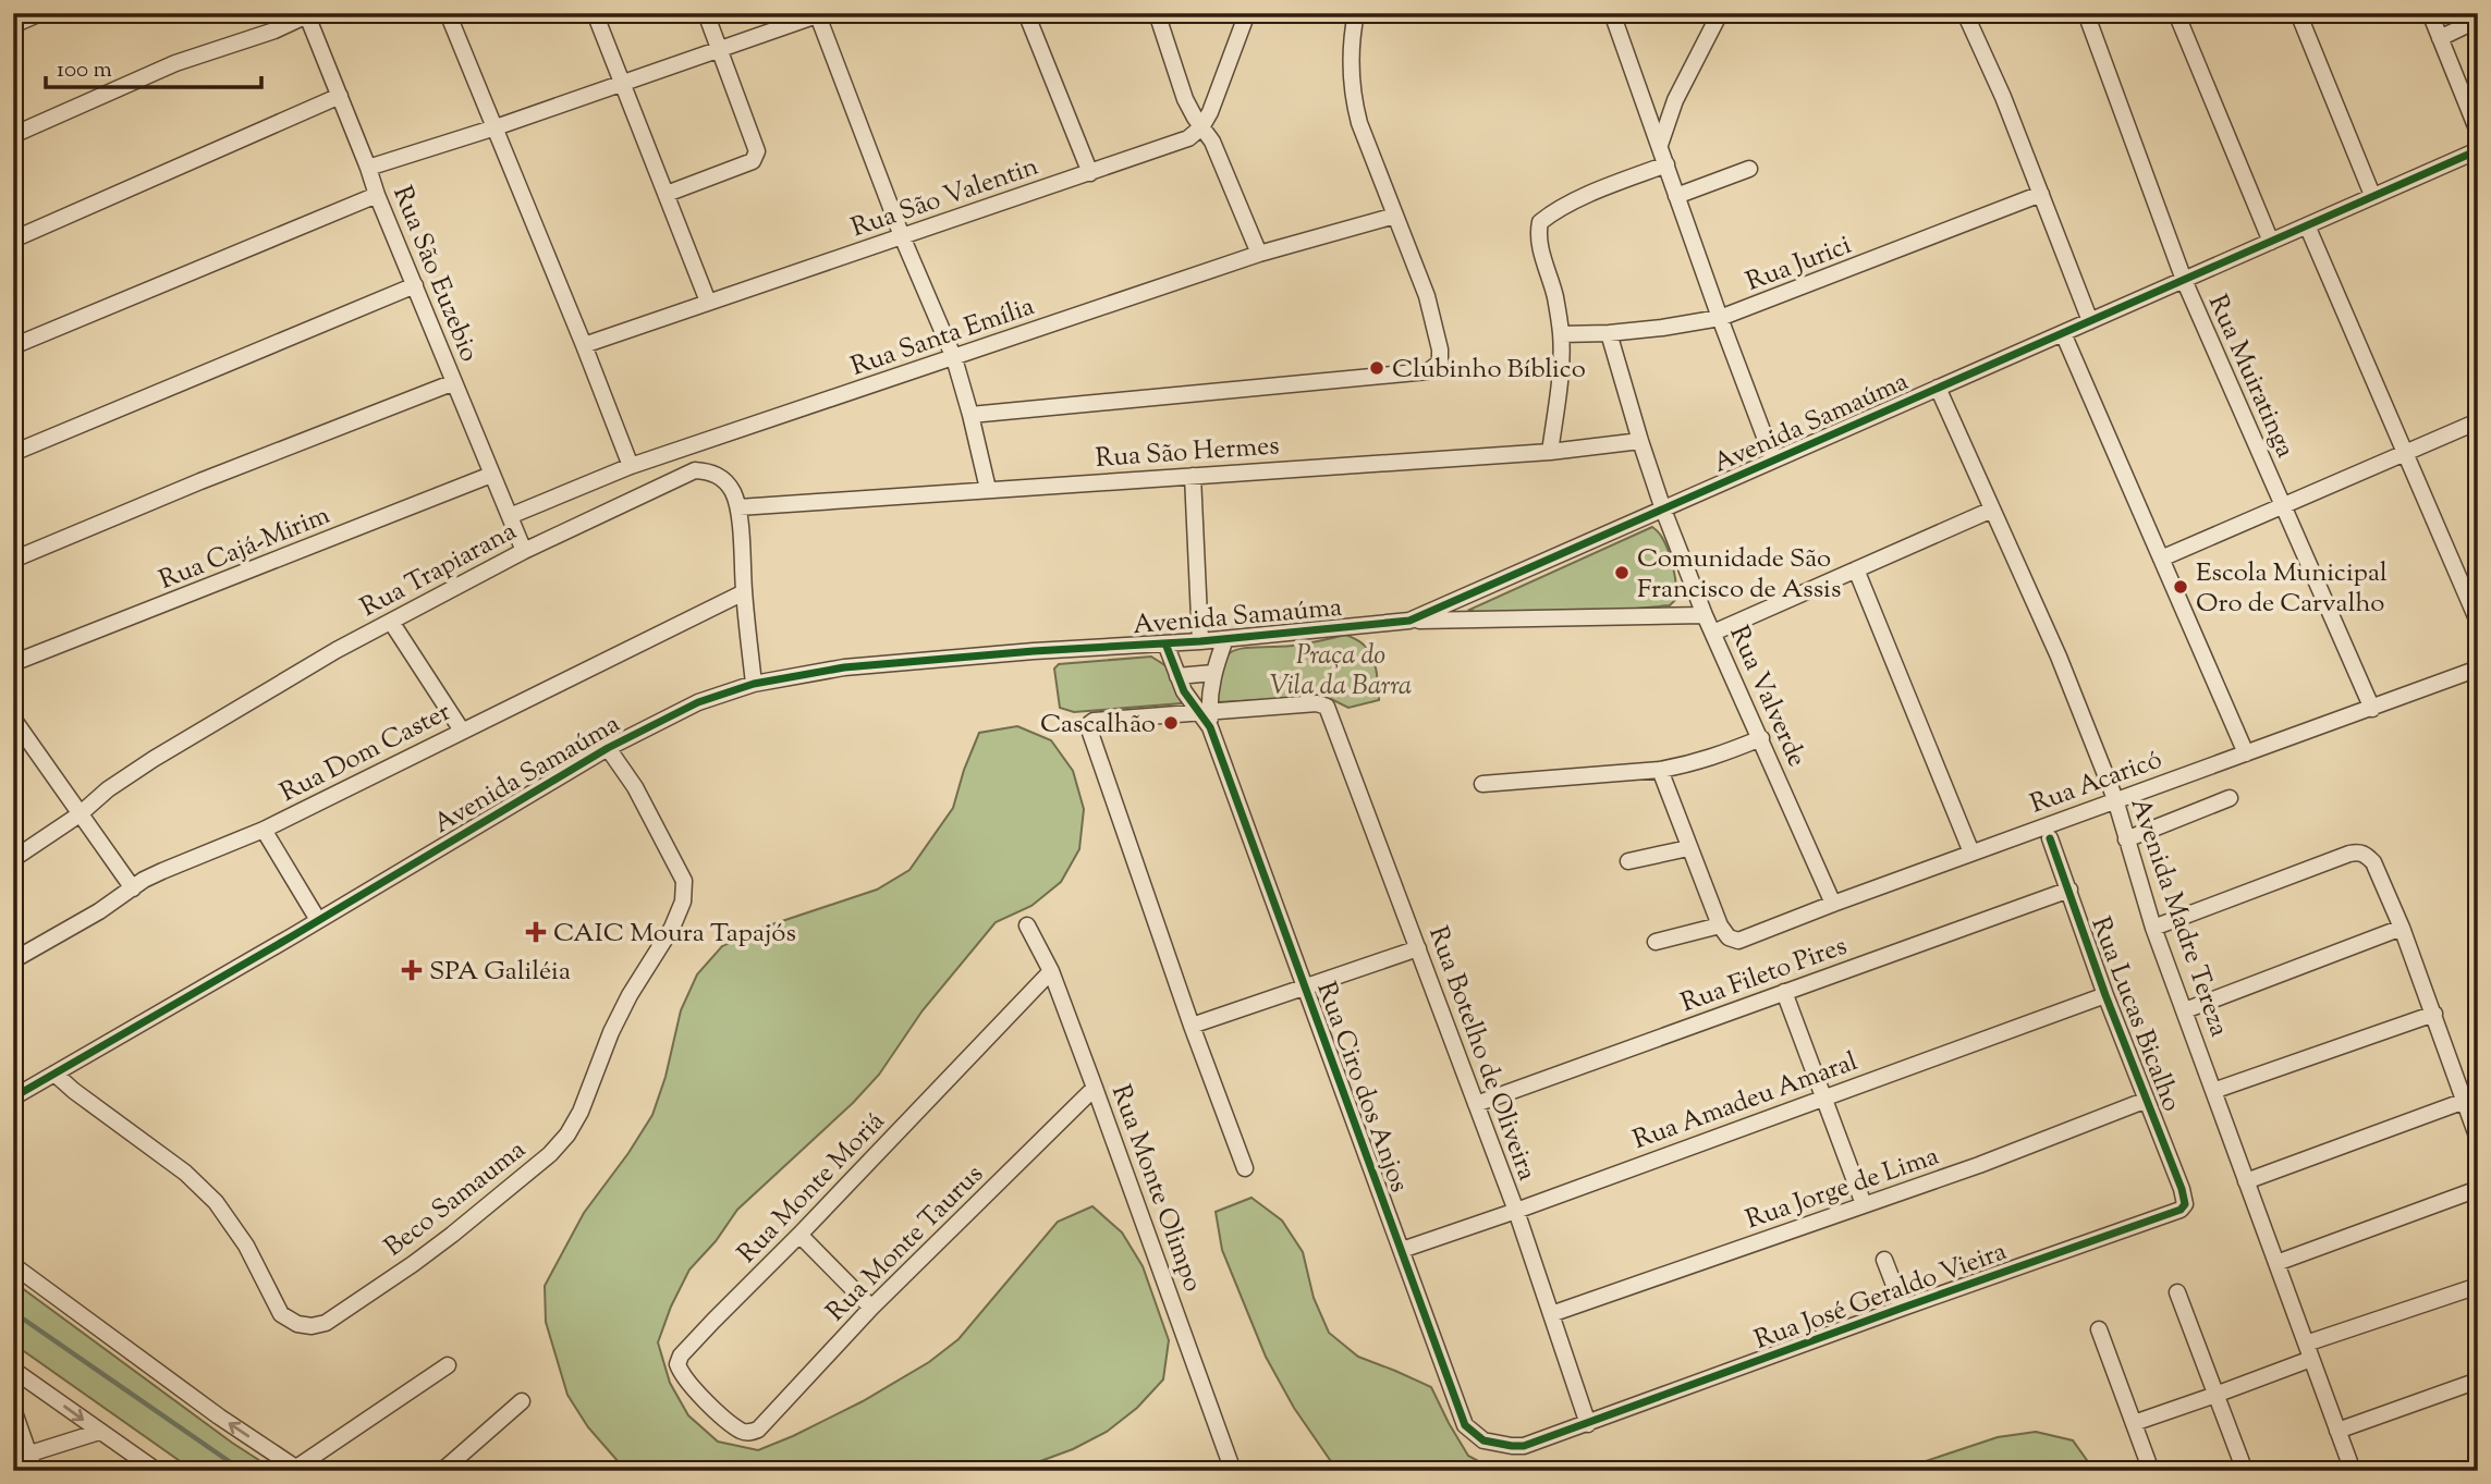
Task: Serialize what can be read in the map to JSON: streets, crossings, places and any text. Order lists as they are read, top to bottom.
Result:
{
  "streets": {
    "street": [
      "Rua São Valentin",
      "Rua Jurici",
      "Rua São Euzebio",
      "Rua Santa Emília",
      "Rua Muiratinga",
      "Avenida Samaúma",
      "Rua São Hermes",
      "Rua Cajá-Mirim",
      "Rua Trapiarana",
      "Rua Valverde",
      "Rua Dom Caster",
      "Rua Acaricó",
      "Avenida Madre Tereza",
      "Rua Fileto Pires",
      "Rua Lucas Bicalho",
      "Rua Botelho de Oliveira",
      "Rua Ciro dos Anjos",
      "Rua Amadeu Amaral",
      "Rua Monte Moriá",
      "Rua Jorge de Lima",
      "Rua Monte Olimpo",
      "Beco Samauma",
      "Rua Monte Taurus",
      "Rua José Geraldo Vieira"
    ]
  },
  "crossings": [
    ["Rua Jurici", "Rua Valverde"],
    ["Rua São Euzebio", "Rua Santa Emília"],
    ["Rua São Euzebio", "Rua Cajá-Mirim"],
    ["Rua São Euzebio", "Rua Trapiarana"],
    ["Rua Muiratinga", "Avenida Samaúma"],
    ["Rua Muiratinga", "Rua Acaricó"],
    ["Avenida Samaúma", "Rua Trapiarana"],
    ["Avenida Samaúma", "Rua Valverde"],
    ["Avenida Samaúma", "Avenida Madre Tereza"],
    ["Avenida Samaúma", "Rua Ciro dos Anjos"],
    ["Avenida Samaúma", "Beco Samauma"],
    ["Rua São Hermes", "Rua Trapiarana"],
    ["Rua São Hermes", "Rua Valverde"],
    ["Rua Trapiarana", "Rua Dom Caster"],
    ["Rua Valverde", "Rua Acaricó"],
    ["Rua Acaricó", "Avenida Madre Tereza"],
    ["Rua Fileto Pires", "Rua Lucas Bicalho"],
    ["Rua Fileto Pires", "Rua Botelho de Oliveira"],
    ["Rua Lucas Bicalho", "Rua Amadeu Amaral"],
    ["Rua Lucas Bicalho", "Rua Jorge de Lima"],
    ["Rua Lucas Bicalho", "Rua José Geraldo Vieira"],
    ["Rua Botelho de Oliveira", "Rua Ciro dos Anjos"],
    ["Rua Botelho de Oliveira", "Rua Amadeu Amaral"],
    ["Rua Botelho de Oliveira", "Rua Jorge de Lima"],
    ["Rua Botelho de Oliveira", "Rua José Geraldo Vieira"],
    ["Rua Ciro dos Anjos", "Rua Amadeu Amaral"],
    ["Rua Ciro dos Anjos", "Rua José Geraldo Vieira"],
    ["Rua Monte Moriá", "Rua Monte Olimpo"],
    ["Rua Monte Moriá", "Rua Monte Taurus"],
    ["Rua Monte Olimpo", "Rua Monte Taurus"]
  ],
  "parks": ["Praça do Vila da Barra"],
  "places": {
    "other": [
      "Clubinho Bíblico",
      "Comunidade São Francisco de Assis",
      "Escola Municipal Oro de Carvalho",
      "Cascalhão"
    ],
    "health": ["CAIC Moura Tapajós", "SPA Galiléia"]
  },
  "scale_bar": "100 m"
}
